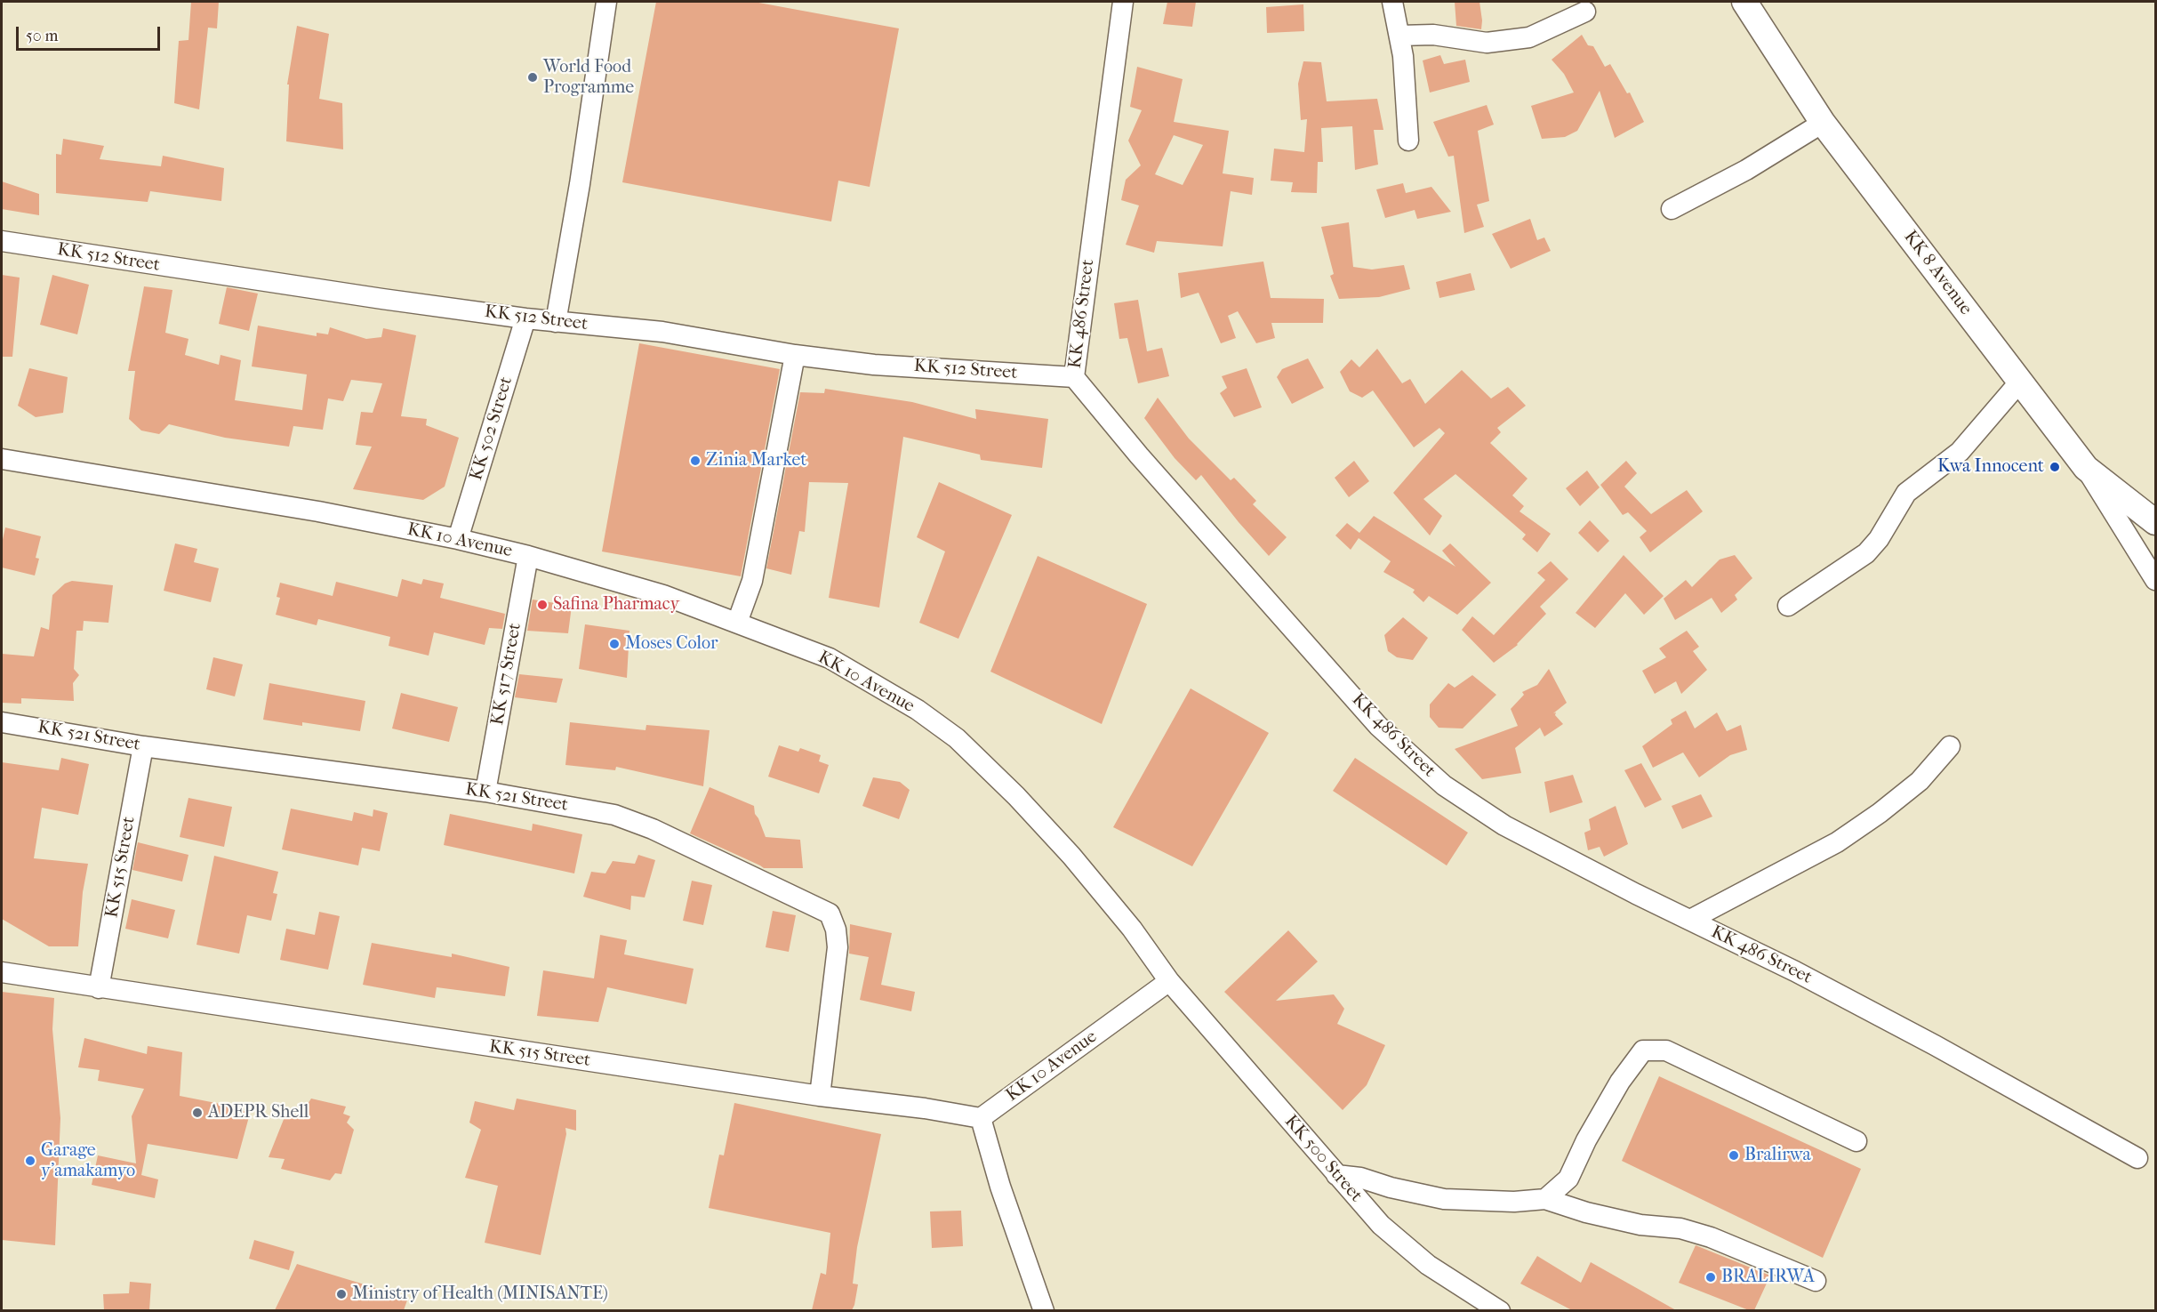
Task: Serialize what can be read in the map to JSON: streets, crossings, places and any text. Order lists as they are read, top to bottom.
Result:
{
  "streets": {
    "main road": ["KK 8 Avenue"],
    "street": [
      "KK 512 Street",
      "KK 486 Street",
      "KK 502 Street",
      "KK 10 Avenue",
      "KK 517 Street",
      "KK 521 Street",
      "KK 515 Street",
      "KK 500 Street"
    ]
  },
  "crossings": [
    ["KK 512 Street", "KK 486 Street"],
    ["KK 512 Street", "KK 502 Street"],
    ["KK 502 Street", "KK 10 Avenue"],
    ["KK 10 Avenue", "KK 517 Street"],
    ["KK 10 Avenue", "KK 515 Street"],
    ["KK 10 Avenue", "KK 500 Street"],
    ["KK 517 Street", "KK 521 Street"],
    ["KK 521 Street", "KK 515 Street"]
  ],
  "places": [
    "World Food Programme",
    "Zinia Market",
    "Kwa Innocent",
    "Safina Pharmacy",
    "Moses Color",
    "ADEPR Shell",
    "Bralirwa",
    "Garage y'amakamyo",
    "BRALIRWA",
    "Ministry of Health (MINISANTE)"
  ],
  "scale_bar": "50 m"
}
